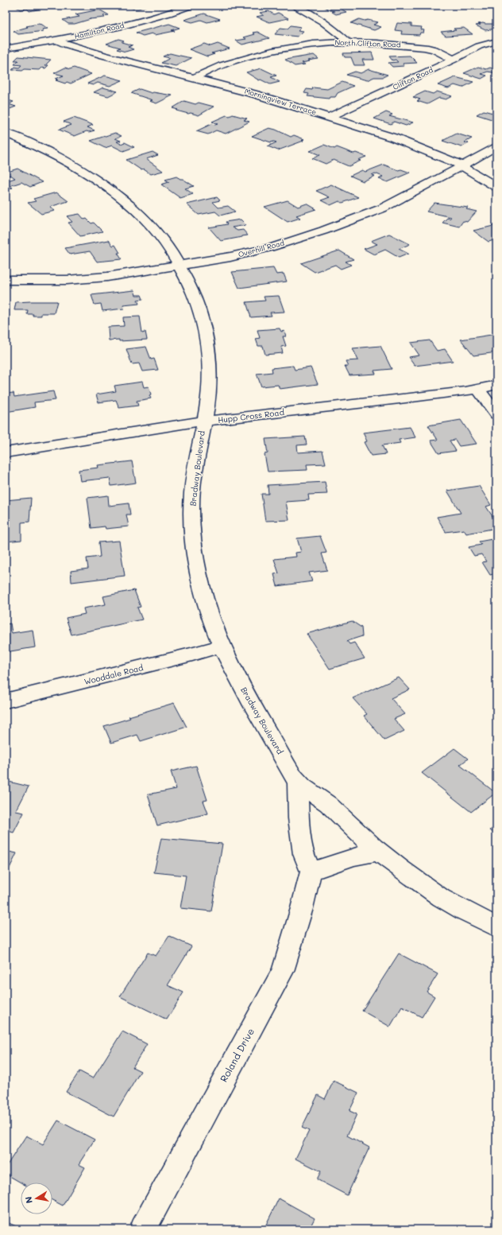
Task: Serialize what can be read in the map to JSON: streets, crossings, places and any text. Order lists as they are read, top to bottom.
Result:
{
  "streets": {
    "street": [
      "Hamilton Road",
      "North Clifton Road",
      "Clifton Road",
      "Morningview Terrace",
      "Overhill Road",
      "Hupp Cross Road",
      "Bradway Boulevard",
      "Wooddale Road",
      "Roland Drive"
    ]
  },
  "crossings": [
    ["Hamilton Road", "Morningview Terrace"],
    ["North Clifton Road", "Clifton Road"],
    ["North Clifton Road", "Morningview Terrace"],
    ["Clifton Road", "Morningview Terrace"],
    ["Morningview Terrace", "Overhill Road"],
    ["Overhill Road", "Bradway Boulevard"],
    ["Hupp Cross Road", "Bradway Boulevard"],
    ["Bradway Boulevard", "Wooddale Road"]
  ],
  "north": "left"
}
